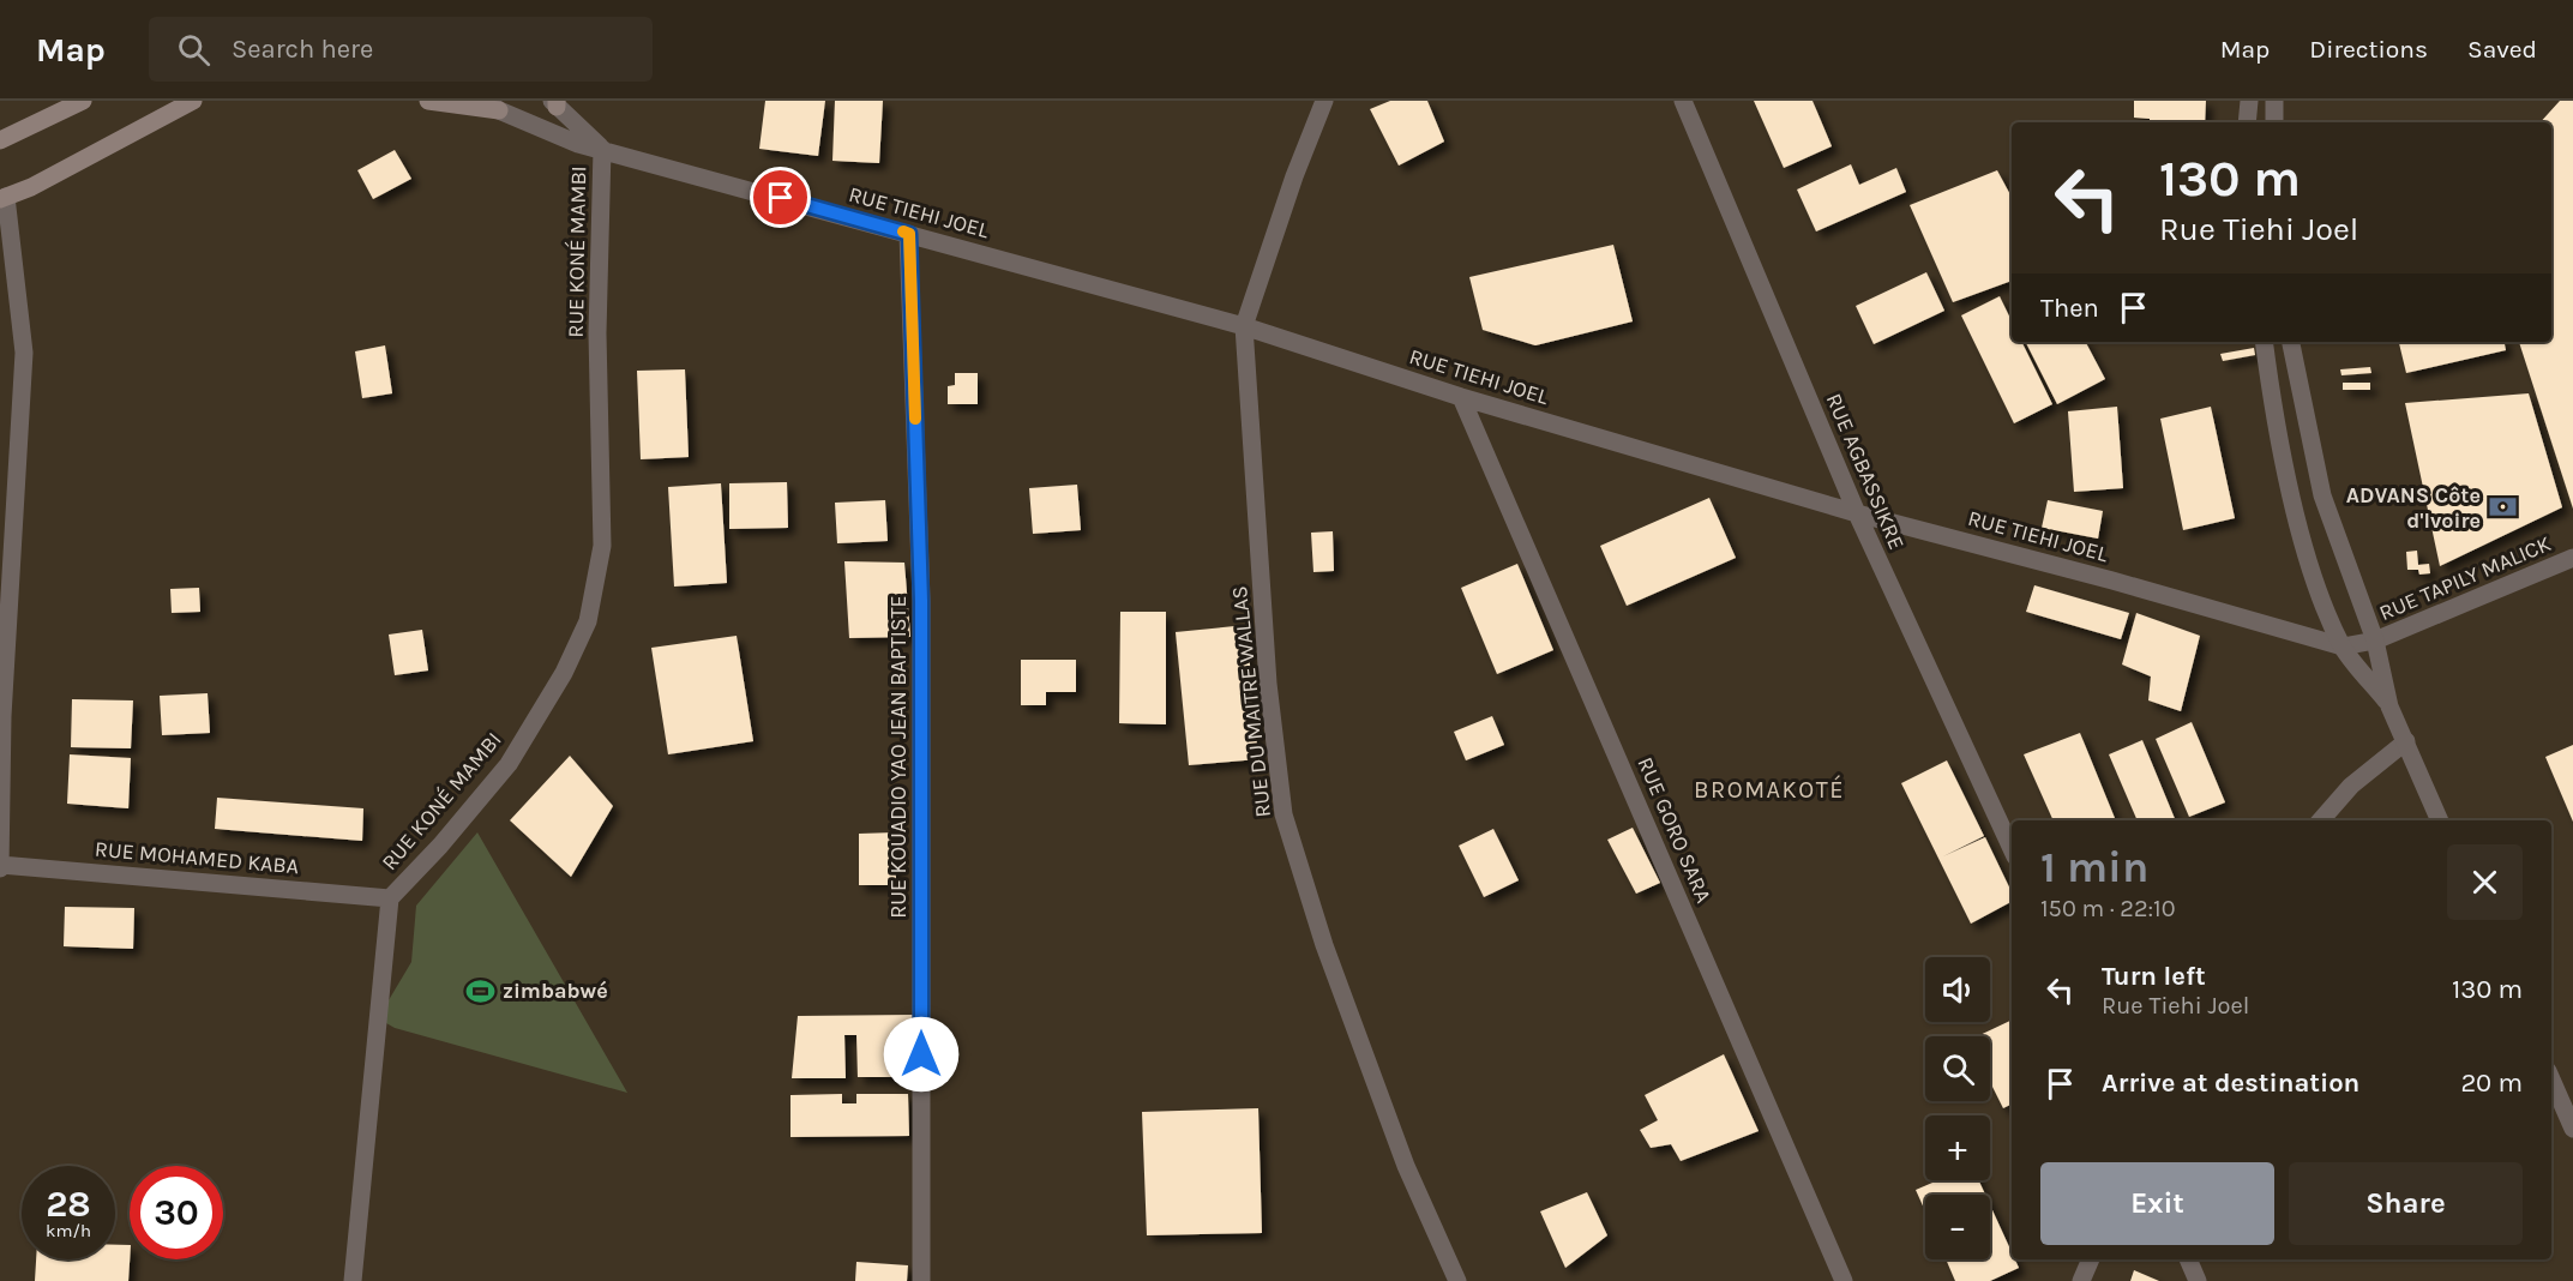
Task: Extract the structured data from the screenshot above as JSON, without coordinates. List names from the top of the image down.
{
  "streets": {
    "street": [
      "RUE TIEHI JOEL",
      "RUE KONÉ MAMBI",
      "RUE AGBASSIKRE",
      "RUE TAPILY MALICK",
      "RUE DU MAITRE WALLAS",
      "RUE KOUADIO YAO JEAN BAPTISTE",
      "RUE GORO SARA",
      "RUE MOHAMED KABA"
    ]
  },
  "crossings": [
    ["RUE TIEHI JOEL", "RUE KONÉ MAMBI"],
    ["RUE TIEHI JOEL", "RUE AGBASSIKRE"],
    ["RUE TIEHI JOEL", "RUE TAPILY MALICK"],
    ["RUE TIEHI JOEL", "RUE DU MAITRE WALLAS"],
    ["RUE TIEHI JOEL", "RUE KOUADIO YAO JEAN BAPTISTE"],
    ["RUE TIEHI JOEL", "RUE GORO SARA"],
    ["RUE KONÉ MAMBI", "RUE MOHAMED KABA"]
  ],
  "districts": ["BROMAKOTÉ"],
  "places": {
    "bank": ["ADVANS Côte d'Ivoire"],
    "sports": ["zimbabwé"]
  },
  "page": {
    "header": "Map",
    "search": "Search here",
    "nav": ["Map", "Directions", "Saved"],
    "turn": ["130 m", "Rue Tiehi Joel"],
    "then": "Then",
    "heading": ["1 min", "150 m · 22:10"],
    "list": [
      {
        "name": "Turn left",
        "note": "Rue Tiehi Joel",
        "value": "130 m"
      },
      {
        "name": "Arrive at destination",
        "value": "20 m"
      }
    ],
    "map_buttons": ["+", "−"],
    "buttons": ["Exit", "Share"],
    "speed": "28 km/h",
    "limit": "30"
  }
}
